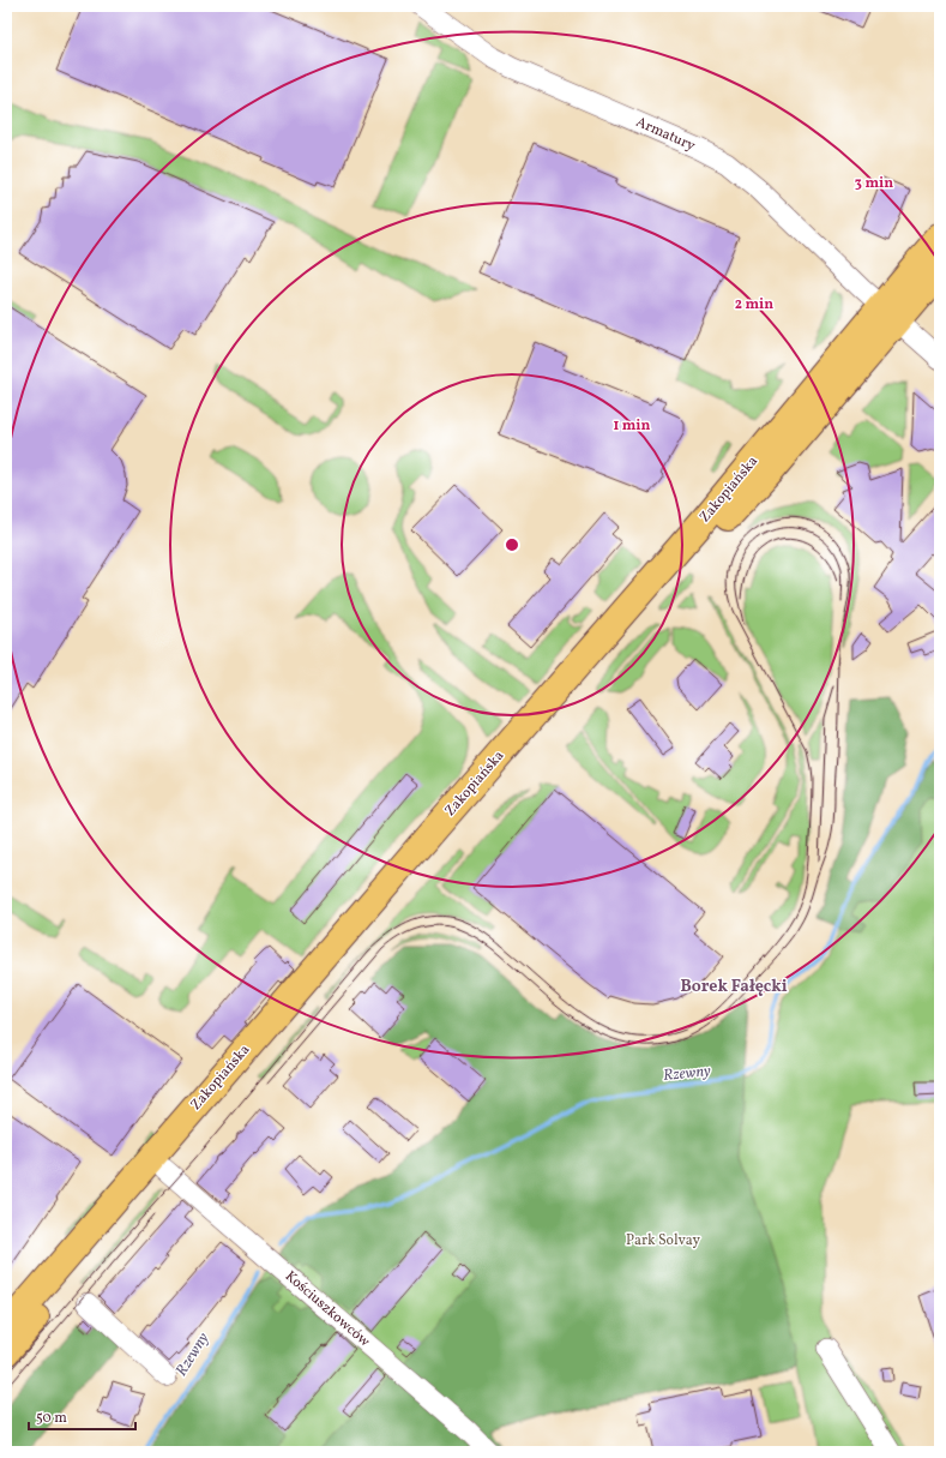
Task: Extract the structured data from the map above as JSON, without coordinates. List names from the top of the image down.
{
  "streets": {
    "main road": ["Zakopiańska"],
    "street": ["Armatury", "Kościuszkowców"]
  },
  "crossings": [
    ["Armatury", "Zakopiańska"],
    ["Zakopiańska", "Kościuszkowców"]
  ],
  "districts": ["Borek Fałęcki"],
  "water": ["Rzewny"],
  "parks": ["Park Solvay"],
  "scale_bar": "50 m",
  "rings": ["3 min", "2 min", "1 min"]
}
